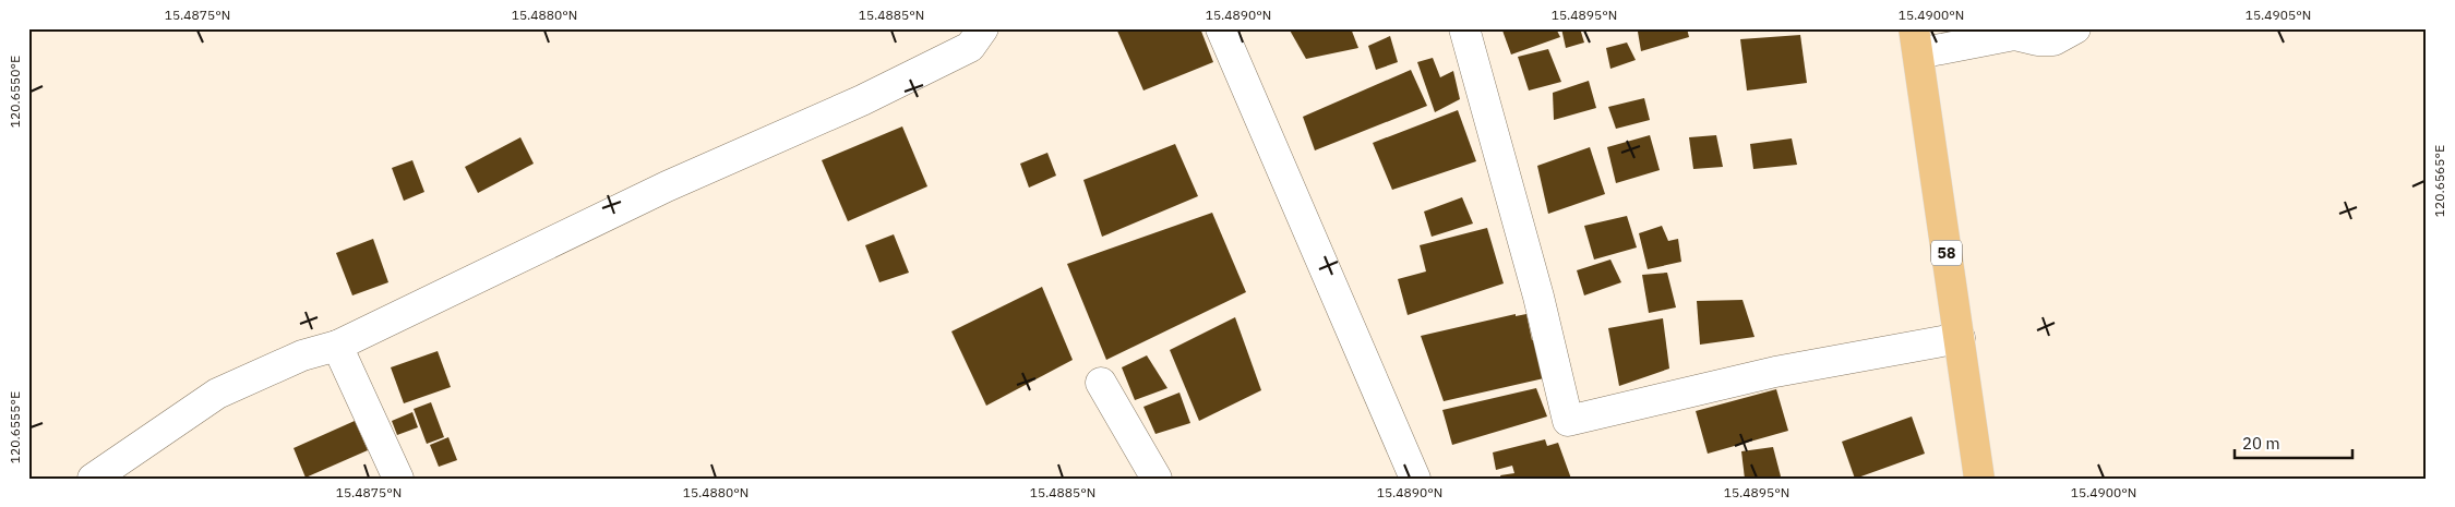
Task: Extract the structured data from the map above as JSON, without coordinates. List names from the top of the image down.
{
  "streets": {
    "highway": ["58"]
  },
  "scale_bar": "20 m",
  "coordinates": [
    "15.4875°N",
    "15.4880°N",
    "15.4885°N",
    "15.4890°N",
    "15.4895°N",
    "15.4900°N",
    "15.4905°N",
    "120.6550°E",
    "120.6565°E",
    "120.6555°E"
  ]
}
